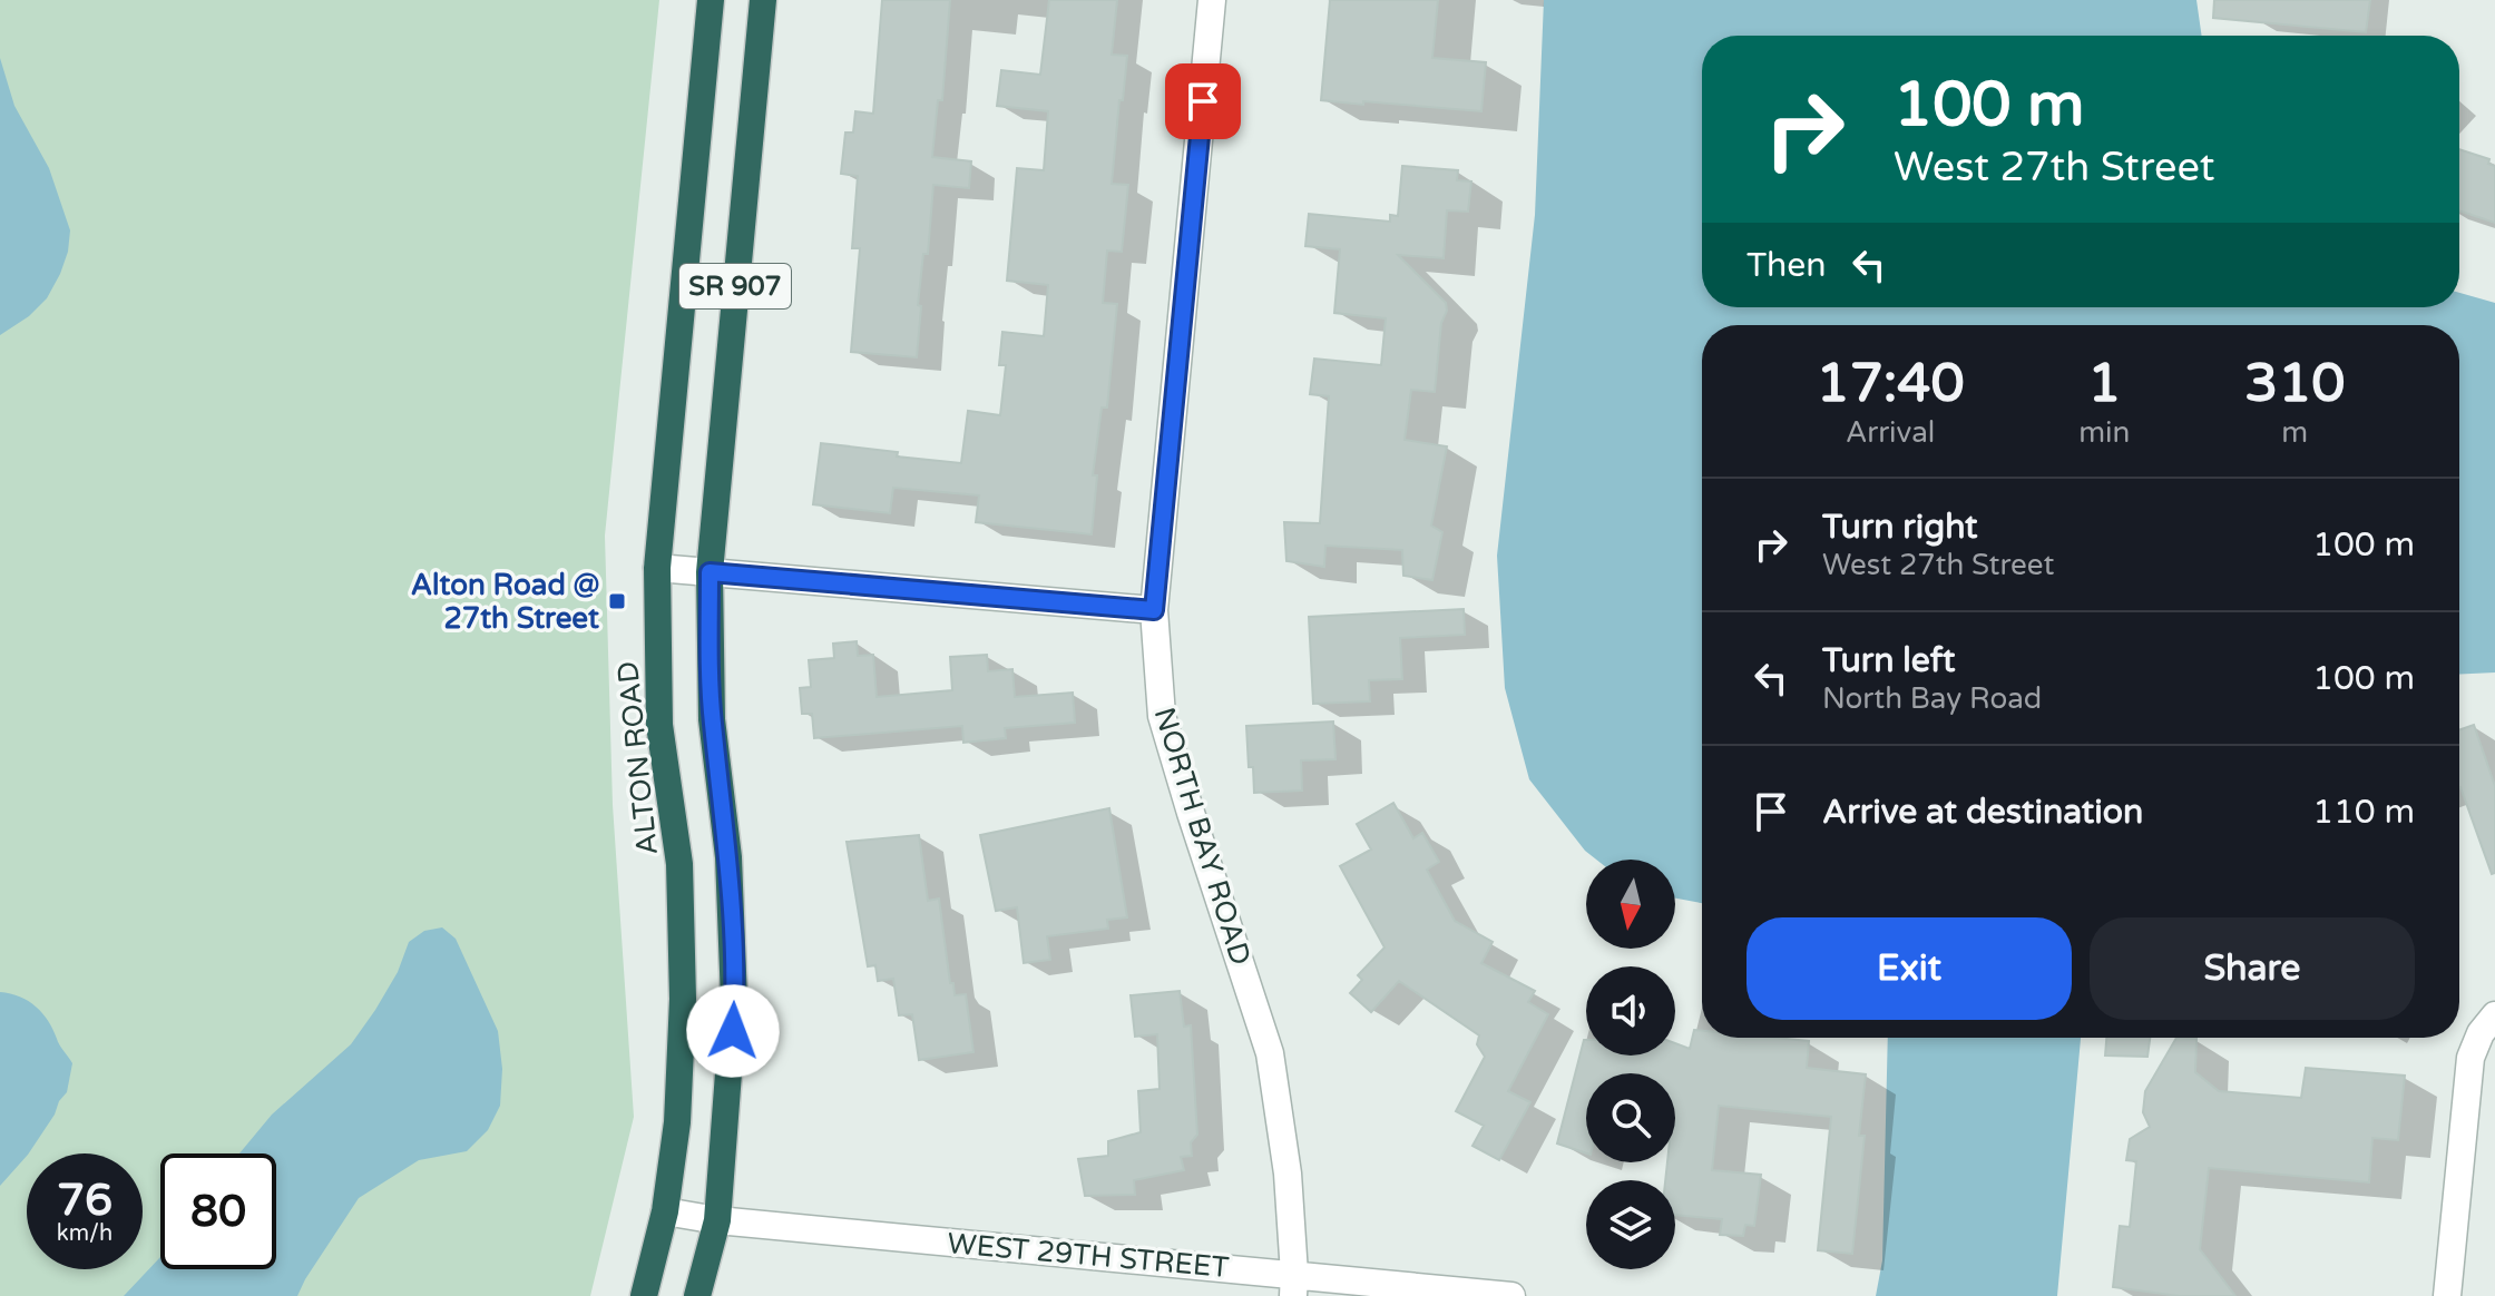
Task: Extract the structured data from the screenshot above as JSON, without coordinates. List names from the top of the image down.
{
  "streets": {
    "highway": ["SR 907", "ALTON ROAD"],
    "street": ["NORTH BAY ROAD", "WEST 29TH STREET"]
  },
  "crossings": [
    ["SR 907", "WEST 29TH STREET"],
    ["ALTON ROAD", "WEST 29TH STREET"],
    ["NORTH BAY ROAD", "WEST 29TH STREET"]
  ],
  "places": {
    "transit": ["Alton Road @ 27th Street"]
  },
  "north": "bottom",
  "page": {
    "turn": ["100 m", "West 27th Street"],
    "then": "Then",
    "eta": [
      "17:40",
      "Arrival",
      "1",
      "min",
      "310",
      "m"
    ],
    "list": [
      {
        "name": "Turn right",
        "note": "West 27th Street",
        "value": "100 m"
      },
      {
        "name": "Turn left",
        "note": "North Bay Road",
        "value": "100 m"
      },
      {
        "name": "Arrive at destination",
        "value": "110 m"
      }
    ],
    "buttons": ["Exit", "Share"],
    "speed": "76 km/h",
    "limit": "80"
  }
}
